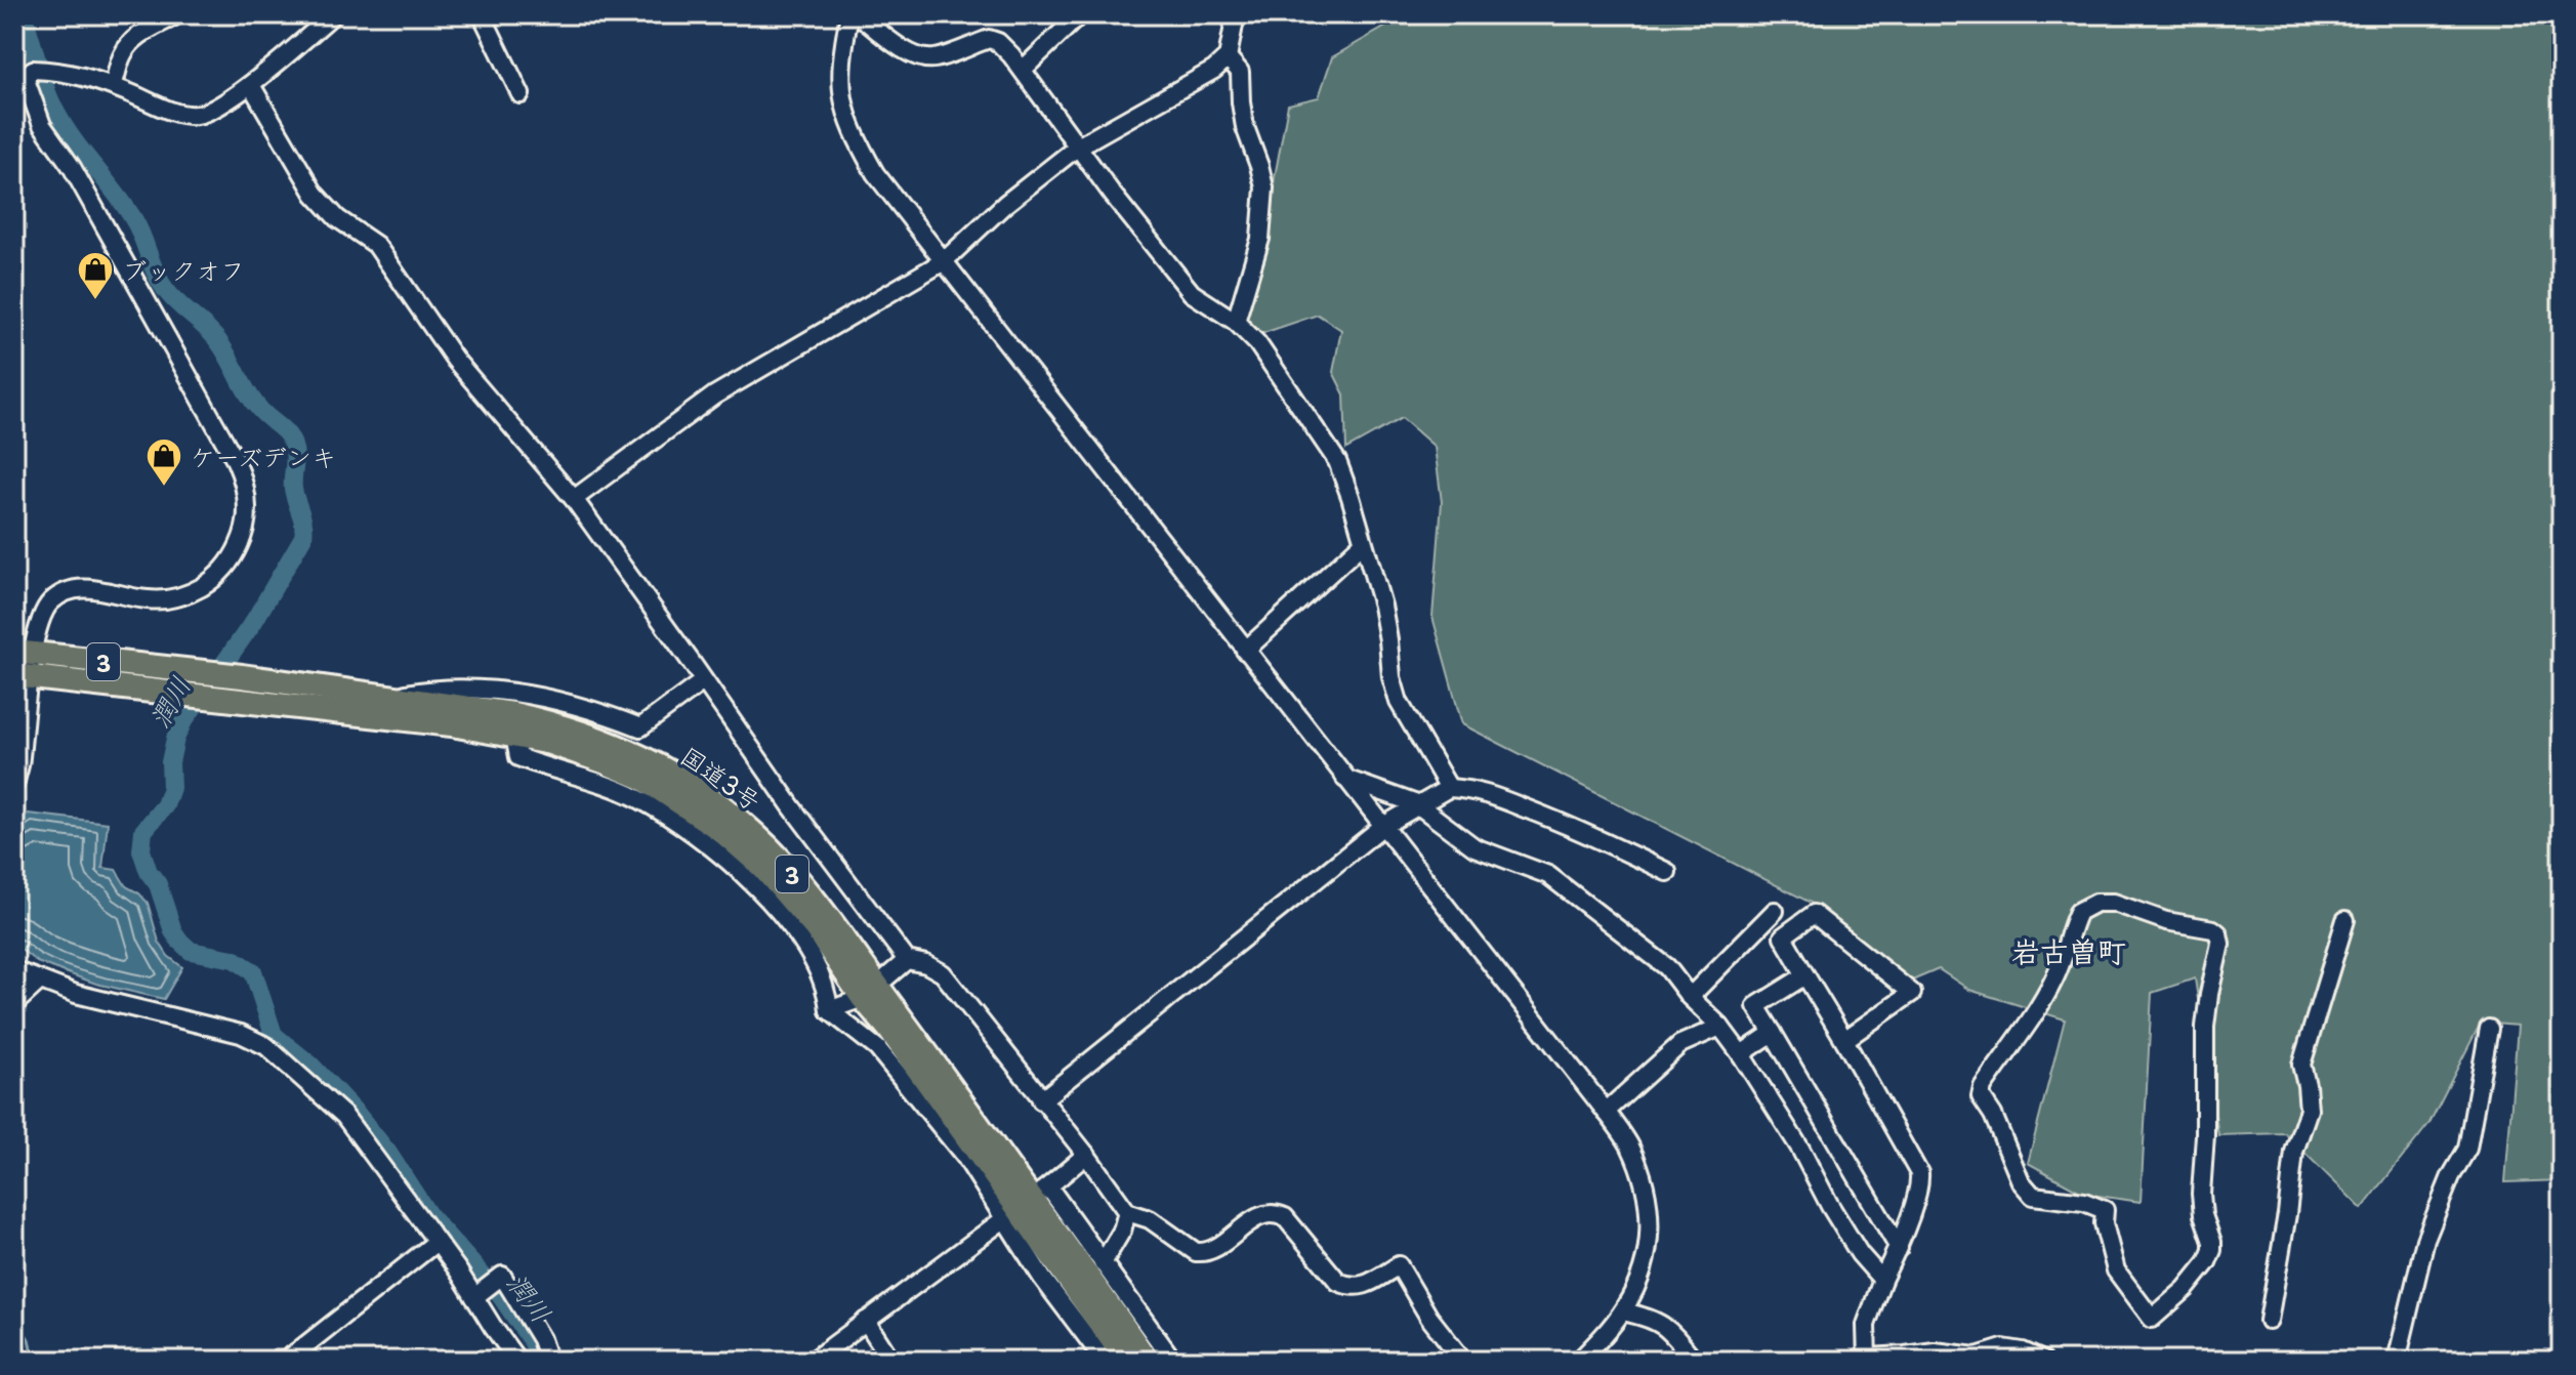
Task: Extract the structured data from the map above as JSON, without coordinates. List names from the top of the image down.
{
  "streets": {
    "highway": ["3", "国道3号"]
  },
  "districts": ["岩古曽町"],
  "water": ["潤川"],
  "places": {
    "shop": ["ブックオフ", "ケーズデンキ"]
  }
}
